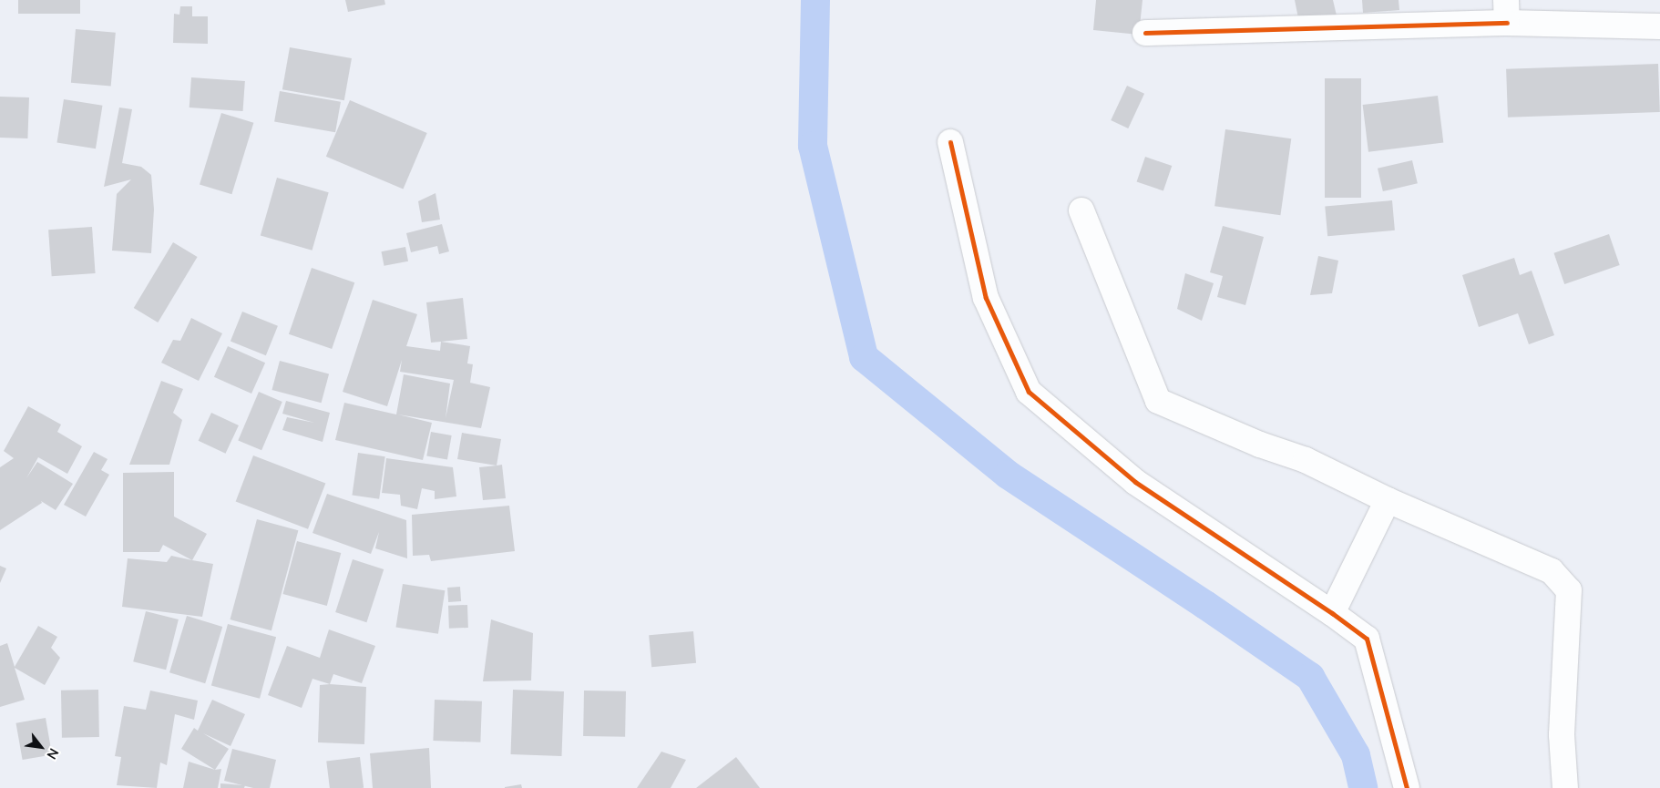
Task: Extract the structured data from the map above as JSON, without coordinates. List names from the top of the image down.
{
  "north": "bottom right"
}
